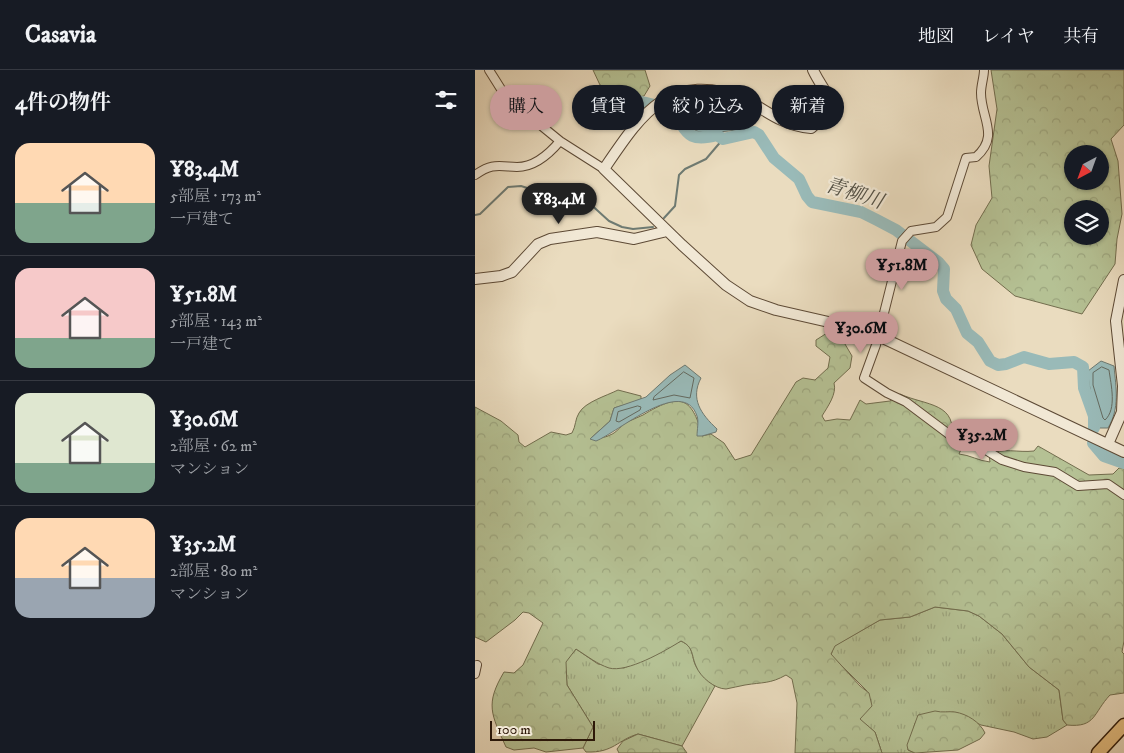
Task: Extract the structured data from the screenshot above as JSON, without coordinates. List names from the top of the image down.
{
  "water": ["青柳川"],
  "scale_bar": "100 m",
  "north": "bottom left",
  "page": {
    "header": "Casavia",
    "nav": ["地図", "レイヤ", "共有"],
    "heading": "4件の物件",
    "chip": [
      "購入",
      "賃貸",
      "絞り込み",
      "新着"
    ],
    "list": [
      {
        "name": "¥83.4M",
        "note": "5部屋 · 173 m² · 一戸建て"
      },
      {
        "name": "¥51.8M",
        "note": "5部屋 · 143 m² · 一戸建て"
      },
      {
        "name": "¥30.6M",
        "note": "2部屋 · 62 m² · マンション"
      },
      {
        "name": "¥35.2M",
        "note": "2部屋 · 80 m² · マンション"
      }
    ],
    "price": [
      "¥83.4M",
      "¥51.8M",
      "¥30.6M",
      "¥35.2M"
    ],
    "scale": "100 m"
  }
}
